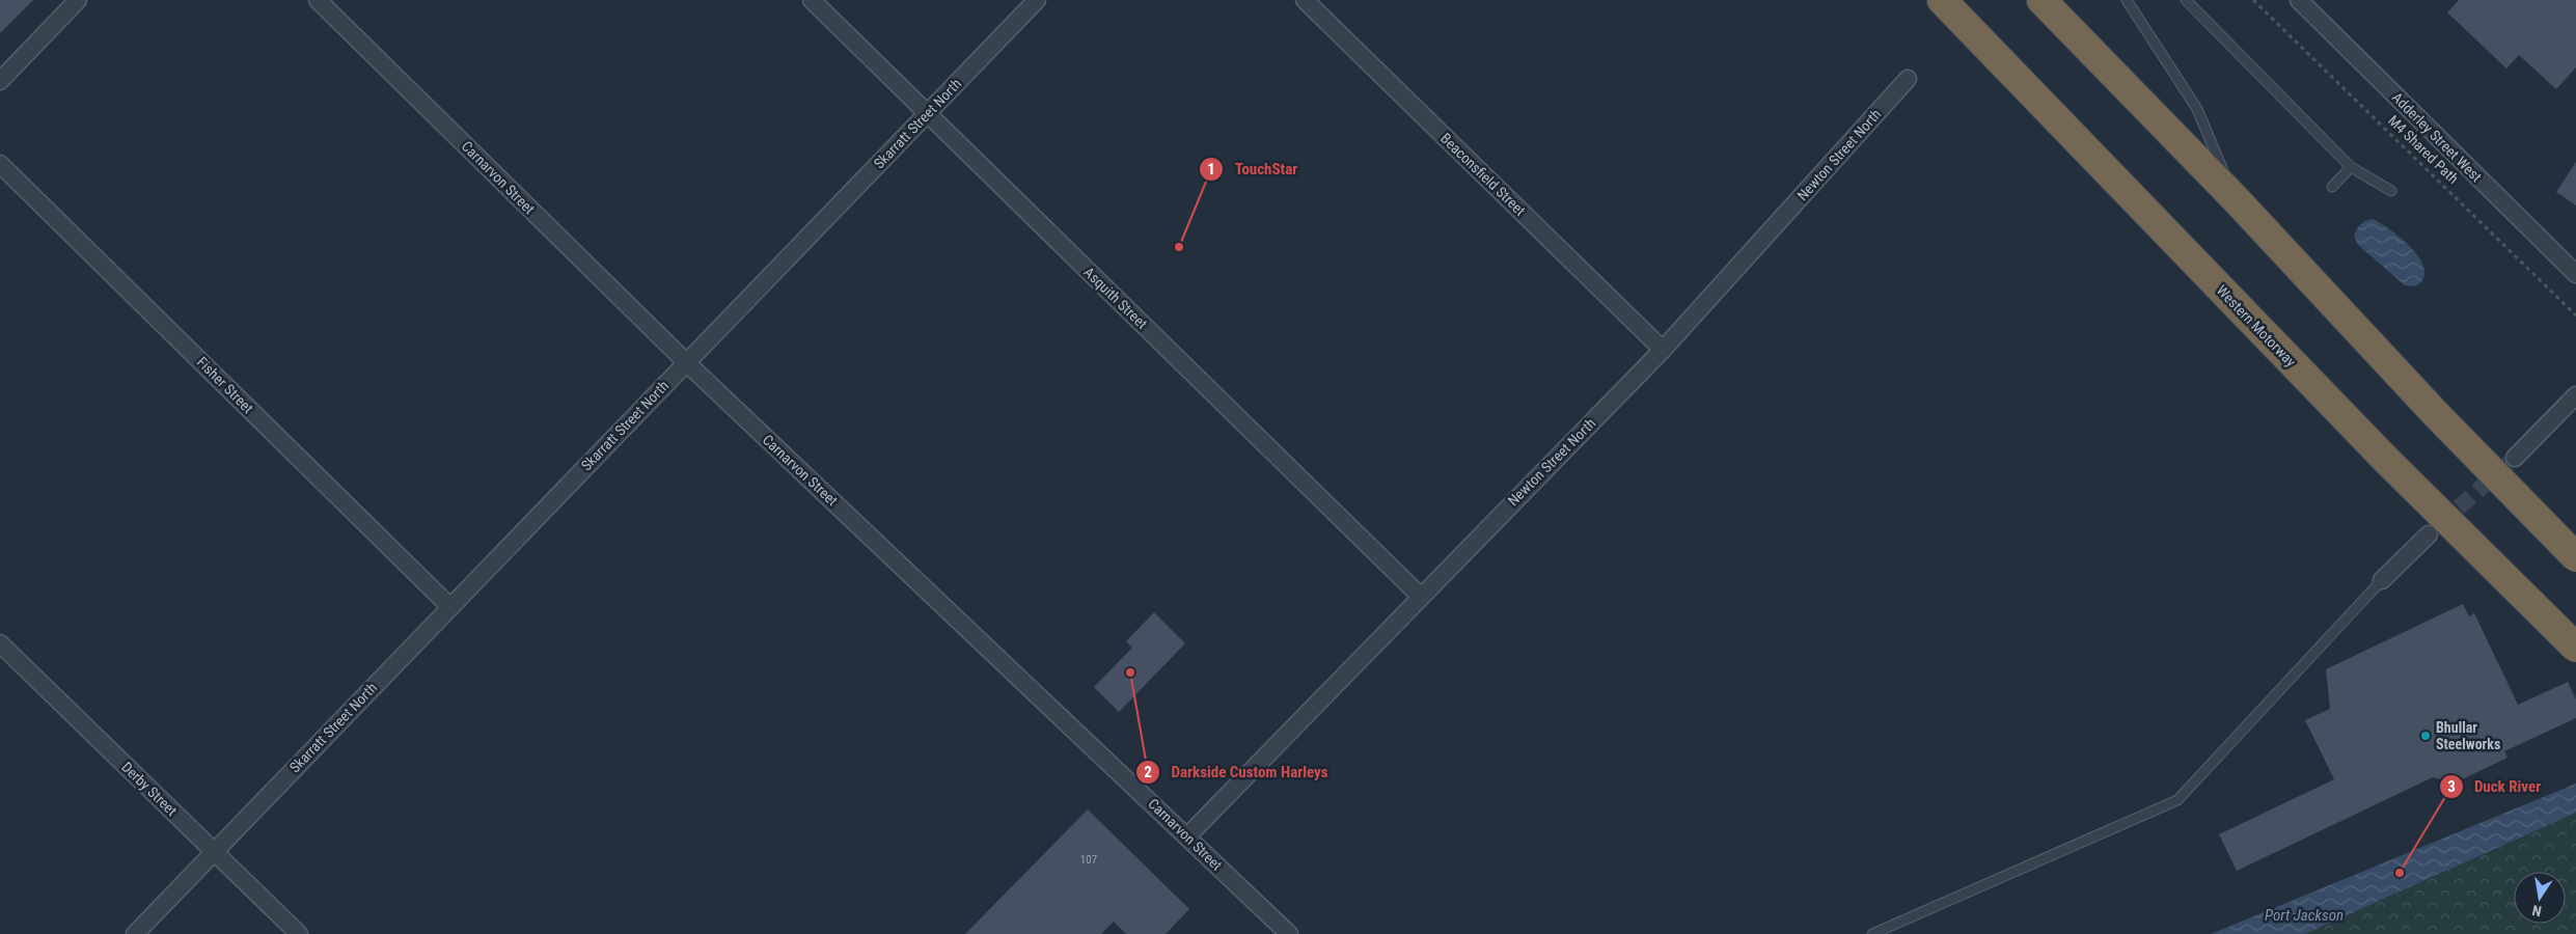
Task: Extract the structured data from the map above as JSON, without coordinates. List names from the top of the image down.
{
  "streets": {
    "highway": ["Western Motorway"],
    "street": [
      "Skarratt Street North",
      "Adderley Street West",
      "Newton Street North",
      "Beaconsfield Street",
      "Carnarvon Street",
      "Asquith Street",
      "Fisher Street",
      "Derby Street"
    ],
    "path": ["M4 Shared Path"]
  },
  "crossings": [
    ["Skarratt Street North", "Carnarvon Street"],
    ["Skarratt Street North", "Asquith Street"],
    ["Skarratt Street North", "Fisher Street"],
    ["Skarratt Street North", "Derby Street"],
    ["Newton Street North", "Beaconsfield Street"],
    ["Newton Street North", "Carnarvon Street"],
    ["Newton Street North", "Asquith Street"]
  ],
  "water": ["Port Jackson"],
  "places": [
    "TouchStar",
    "Darkside Custom Harleys",
    "Bhullar Steelworks",
    "Duck River"
  ],
  "house_numbers": ["107"],
  "north": "bottom"
}
